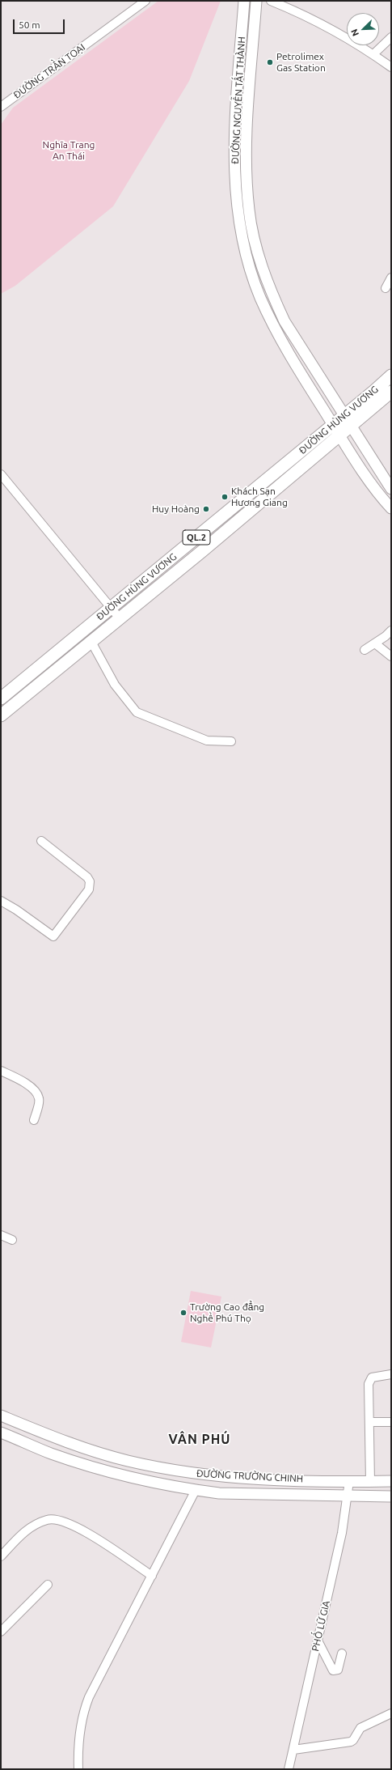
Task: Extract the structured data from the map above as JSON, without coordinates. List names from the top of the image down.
{
  "streets": {
    "highway": ["ĐƯỜNG HÙNG VƯƠNG", "QL.2"],
    "main road": ["ĐƯỜNG NGUYỄN TẤT THÀNH", "ĐƯỜNG TRƯỜNG CHINH"],
    "street": ["ĐƯỜNG TRẦN TOẠI", "PHỐ LỮ GIA"]
  },
  "crossings": [
    ["ĐƯỜNG NGUYỄN TẤT THÀNH", "ĐƯỜNG HÙNG VƯƠNG"],
    ["ĐƯỜNG TRƯỜNG CHINH", "PHỐ LỮ GIA"]
  ],
  "districts": ["VÂN PHÚ"],
  "parks": ["Nghĩa Trang An Thái"],
  "places": [
    "Petrolimex Gas Station",
    "Khách Sạn Hương Giang",
    "Huy Hoàng",
    "Trường Cao đẳng Nghề Phú Thọ"
  ],
  "scale_bar": "50 m",
  "north": "bottom left"
}
